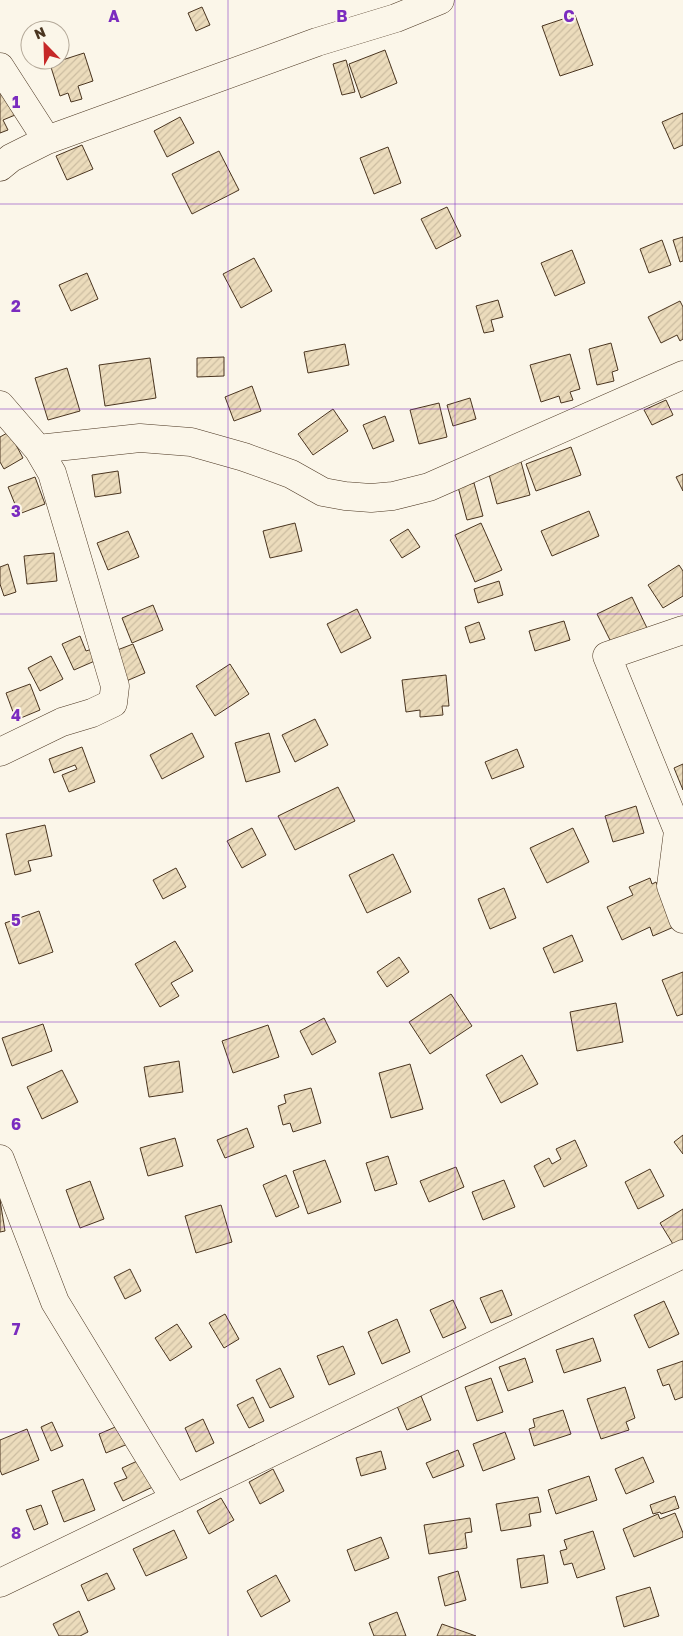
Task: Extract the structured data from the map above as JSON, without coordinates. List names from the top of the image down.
{
  "north": "top left",
  "grid": {
    "columns": ["A", "B", "C"],
    "rows": [
      "1",
      "2",
      "3",
      "4",
      "5",
      "6",
      "7",
      "8"
    ]
  }
}
